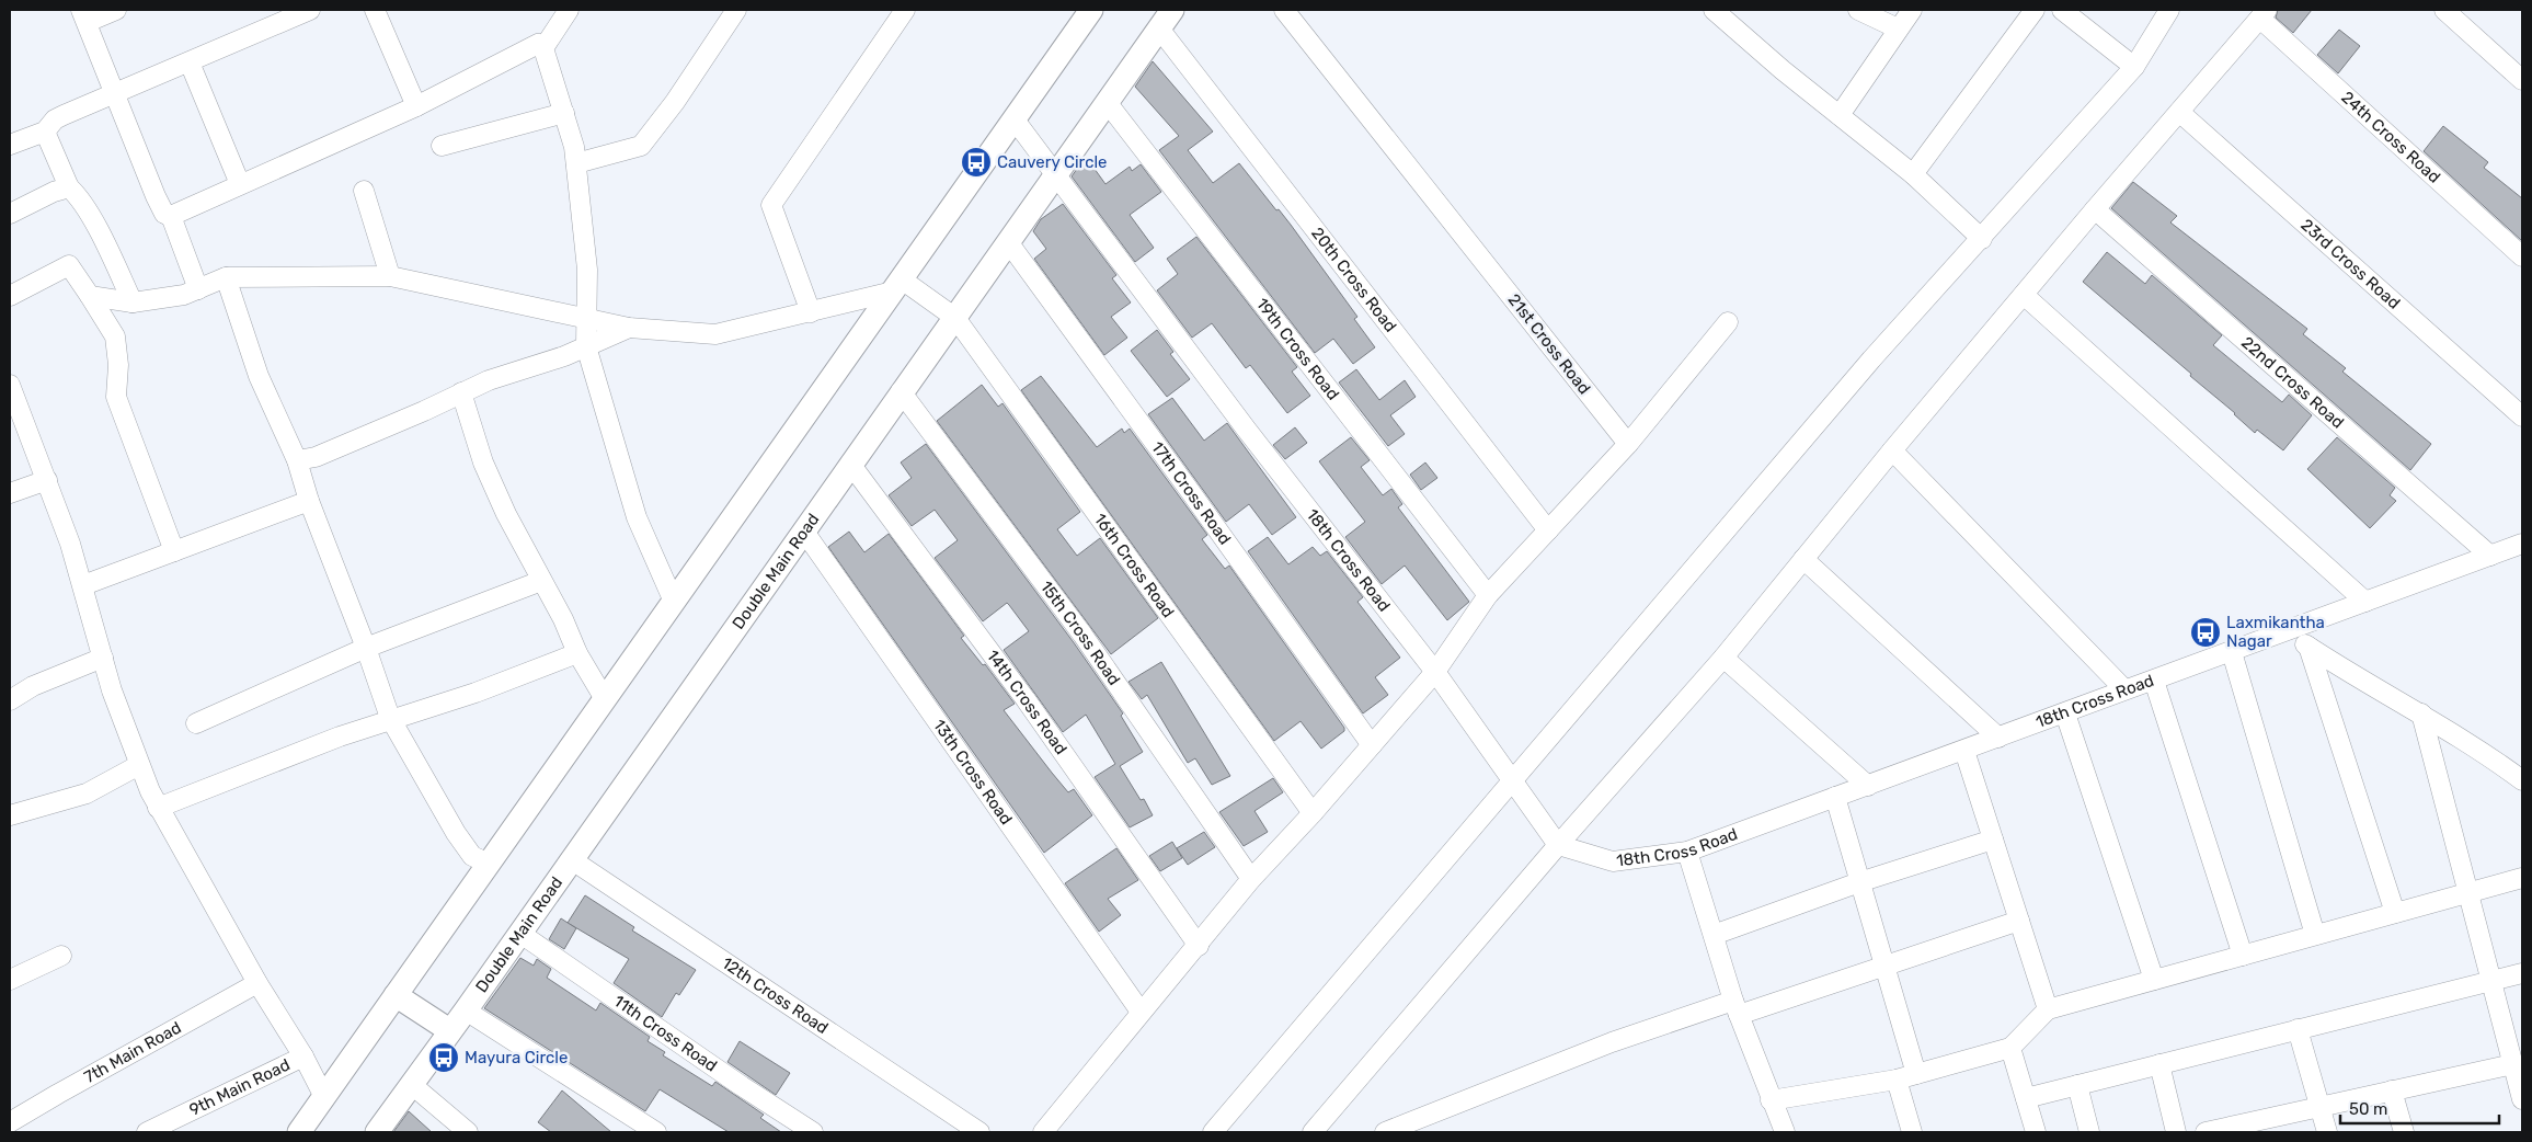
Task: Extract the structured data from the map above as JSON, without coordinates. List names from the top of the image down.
{
  "streets": {
    "street": [
      "24th Cross Road",
      "23rd Cross Road",
      "20th Cross Road",
      "21st Cross Road",
      "19th Cross Road",
      "22nd Cross Road",
      "17th Cross Road",
      "18th Cross Road",
      "16th Cross Road",
      "Double Main Road",
      "15th Cross Road",
      "14th Cross Road",
      "13th Cross Road",
      "12th Cross Road",
      "11th Cross Road",
      "7th Main Road",
      "9th Main Road"
    ]
  },
  "crossings": [
    ["20th Cross Road", "Double Main Road"],
    ["19th Cross Road", "Double Main Road"],
    ["22nd Cross Road", "18th Cross Road"],
    ["17th Cross Road", "Double Main Road"],
    ["18th Cross Road", "Double Main Road"],
    ["16th Cross Road", "Double Main Road"],
    ["Double Main Road", "15th Cross Road"],
    ["Double Main Road", "14th Cross Road"],
    ["Double Main Road", "13th Cross Road"],
    ["Double Main Road", "12th Cross Road"],
    ["Double Main Road", "11th Cross Road"]
  ],
  "places": {
    "bus stop": ["Cauvery Circle", "Laxmikantha Nagar", "Mayura Circle"]
  },
  "scale_bar": "50 m"
}
